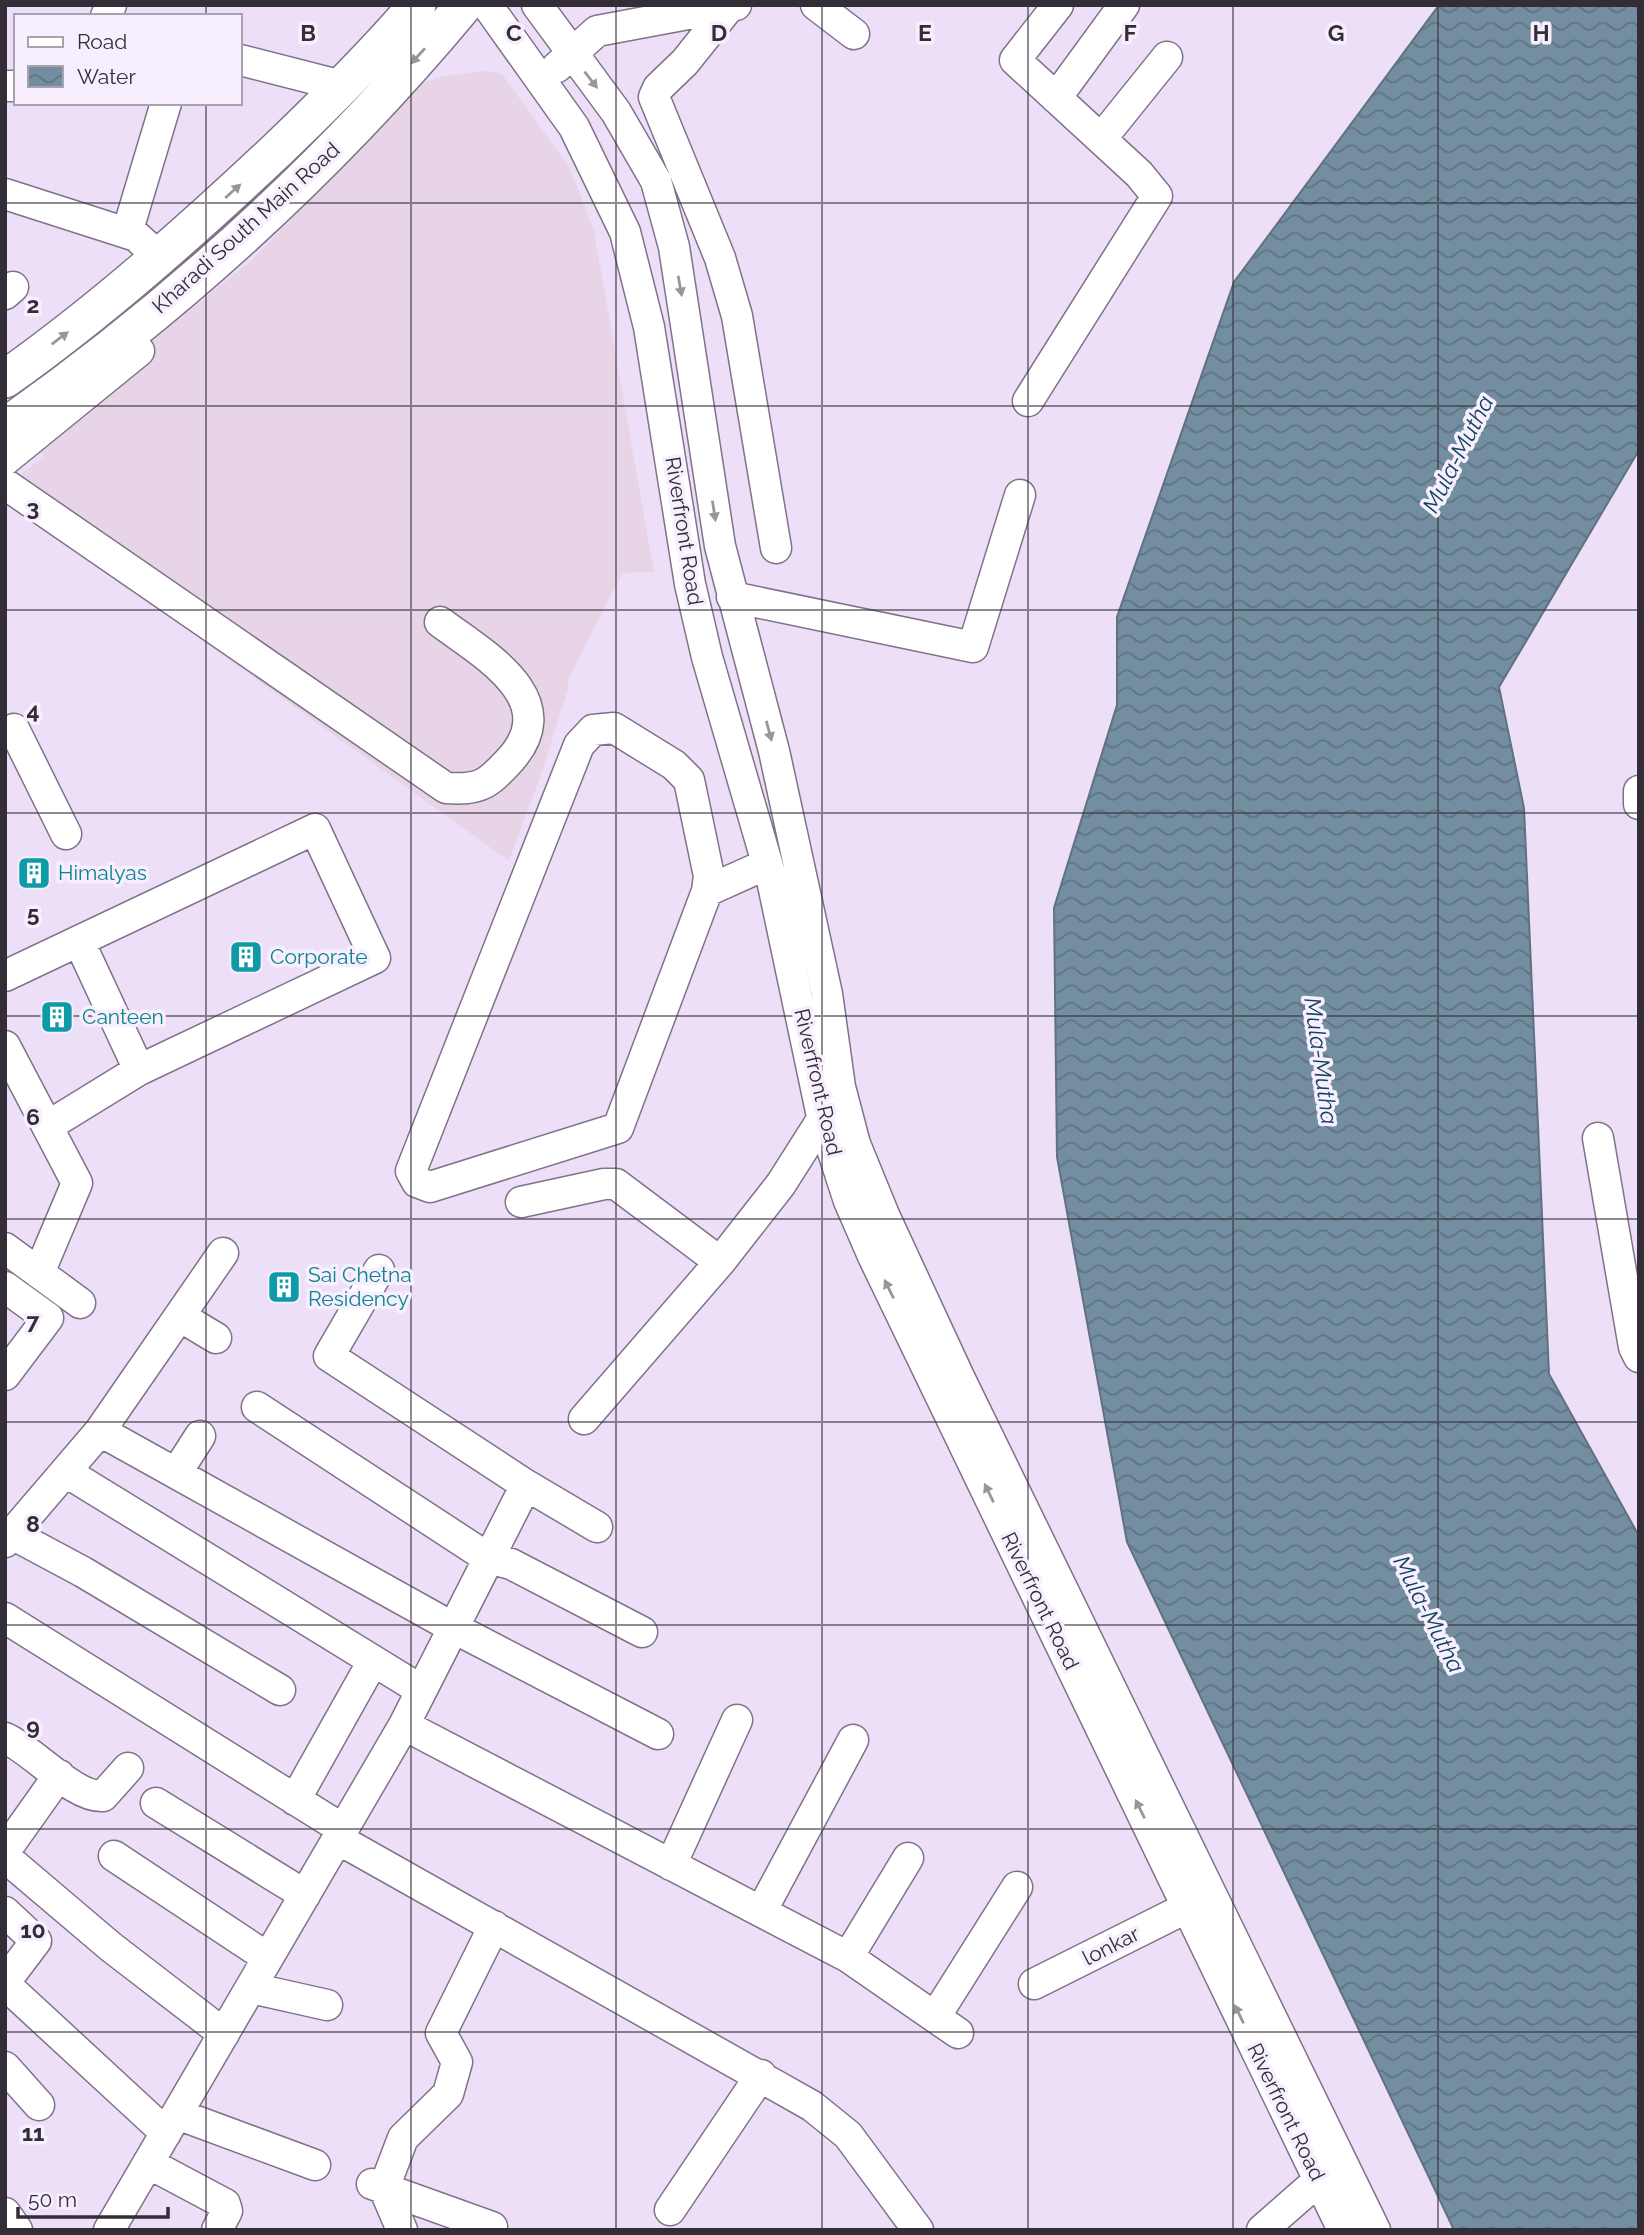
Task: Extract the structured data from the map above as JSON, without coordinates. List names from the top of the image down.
{
  "streets": {
    "main road": ["Kharadi South Main Road"],
    "street": ["Riverfront Road", "lonkar"]
  },
  "crossings": [
    ["Riverfront Road", "lonkar"]
  ],
  "water": ["Mula-Mutha"],
  "places": {
    "building": [
      "Himalyas",
      "Corporate",
      "Canteen",
      "Sai Chetna Residency"
    ]
  },
  "legend": ["Road", "Water"],
  "scale_bar": "50 m",
  "grid": {
    "columns": [
      "B",
      "C",
      "D",
      "E",
      "F",
      "G",
      "H"
    ],
    "rows": [
      "2",
      "3",
      "4",
      "5",
      "6",
      "7",
      "8",
      "9",
      "10",
      "11"
    ]
  }
}
